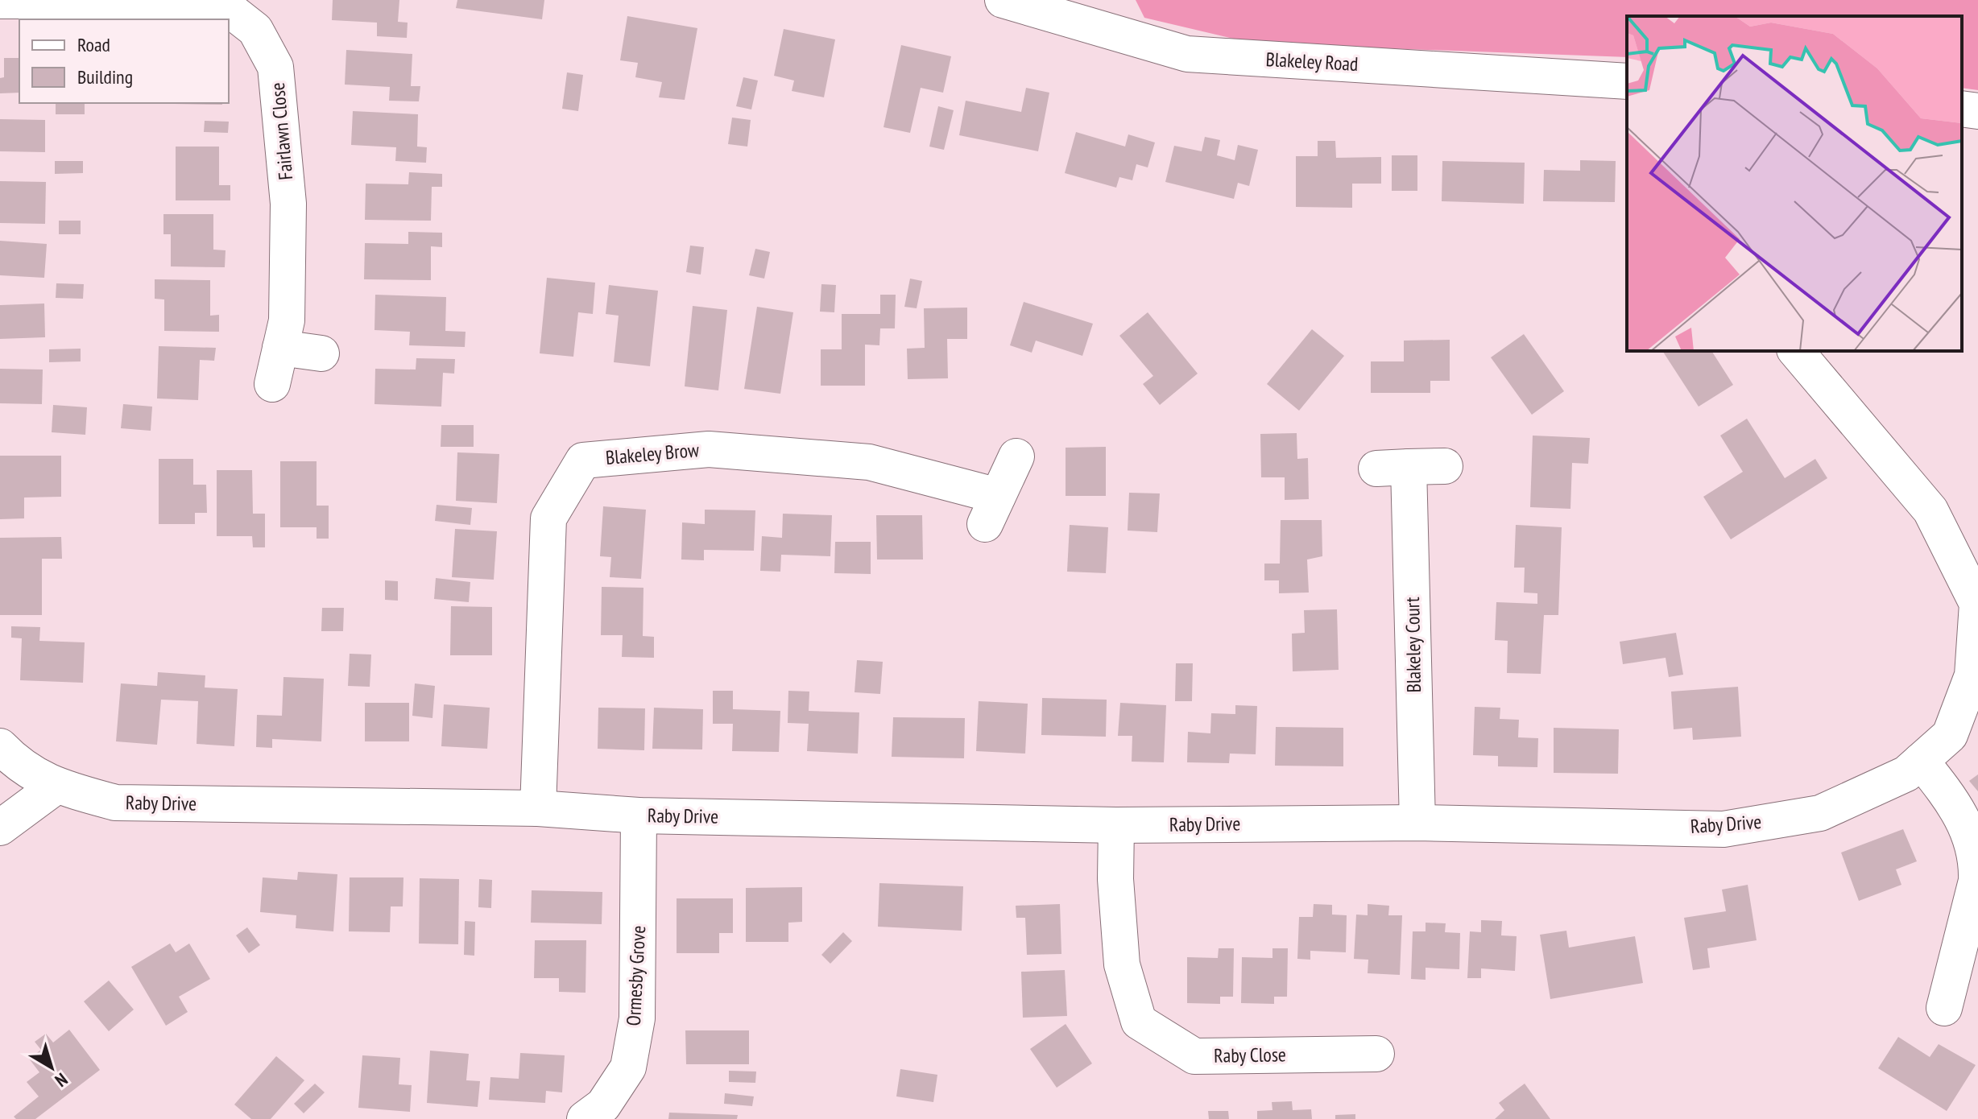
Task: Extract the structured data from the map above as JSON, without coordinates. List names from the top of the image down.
{
  "streets": {
    "street": [
      "Blakeley Road",
      "Fairlawn Close",
      "Blakeley Brow",
      "Blakeley Court",
      "Raby Drive",
      "Ormesby Grove",
      "Raby Close"
    ]
  },
  "crossings": [
    ["Blakeley Brow", "Raby Drive"],
    ["Blakeley Court", "Raby Drive"],
    ["Raby Drive", "Ormesby Grove"],
    ["Raby Drive", "Raby Close"]
  ],
  "legend": ["Road", "Building"],
  "north": "bottom right"
}
